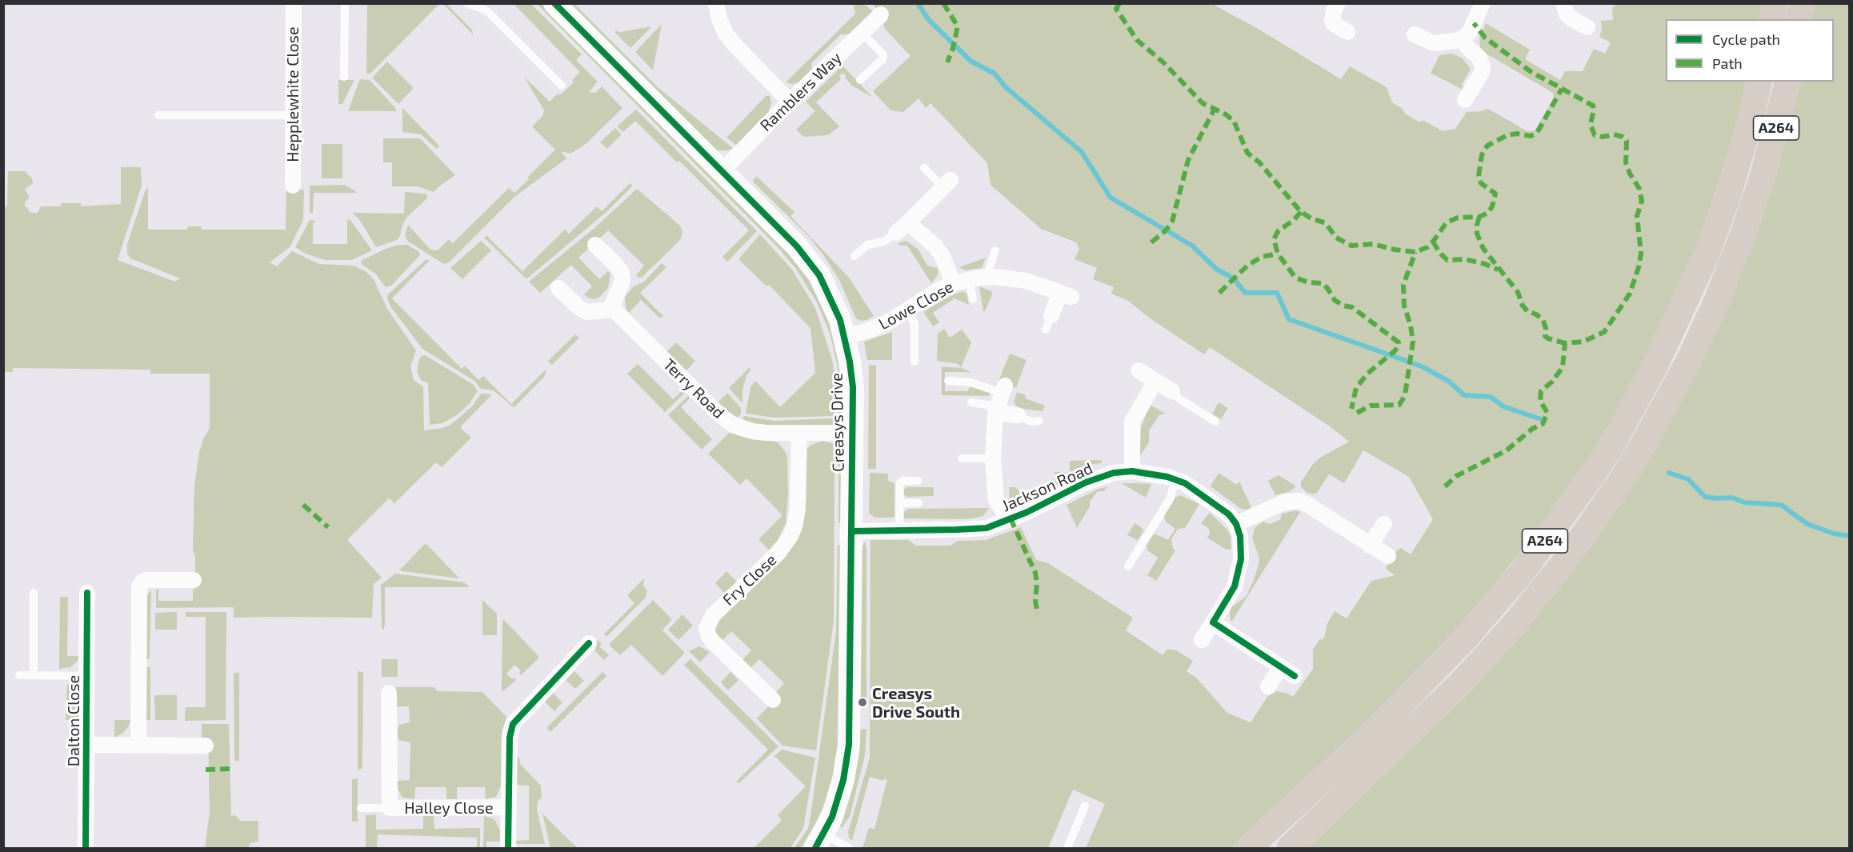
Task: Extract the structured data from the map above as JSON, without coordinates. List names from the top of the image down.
{
  "streets": {
    "highway": ["A264"],
    "street": [
      "Ramblers Way",
      "Hepplewhite Close",
      "Lowe Close",
      "Terry Road",
      "Creasys Drive",
      "Jackson Road",
      "Fry Close",
      "Dalton Close",
      "Halley Close"
    ]
  },
  "crossings": [
    ["Ramblers Way", "Creasys Drive"],
    ["Lowe Close", "Creasys Drive"],
    ["Terry Road", "Creasys Drive"],
    ["Terry Road", "Fry Close"],
    ["Creasys Drive", "Jackson Road"]
  ],
  "places": ["Creasys Drive South"],
  "legend": ["Cycle path", "Path"]
}
